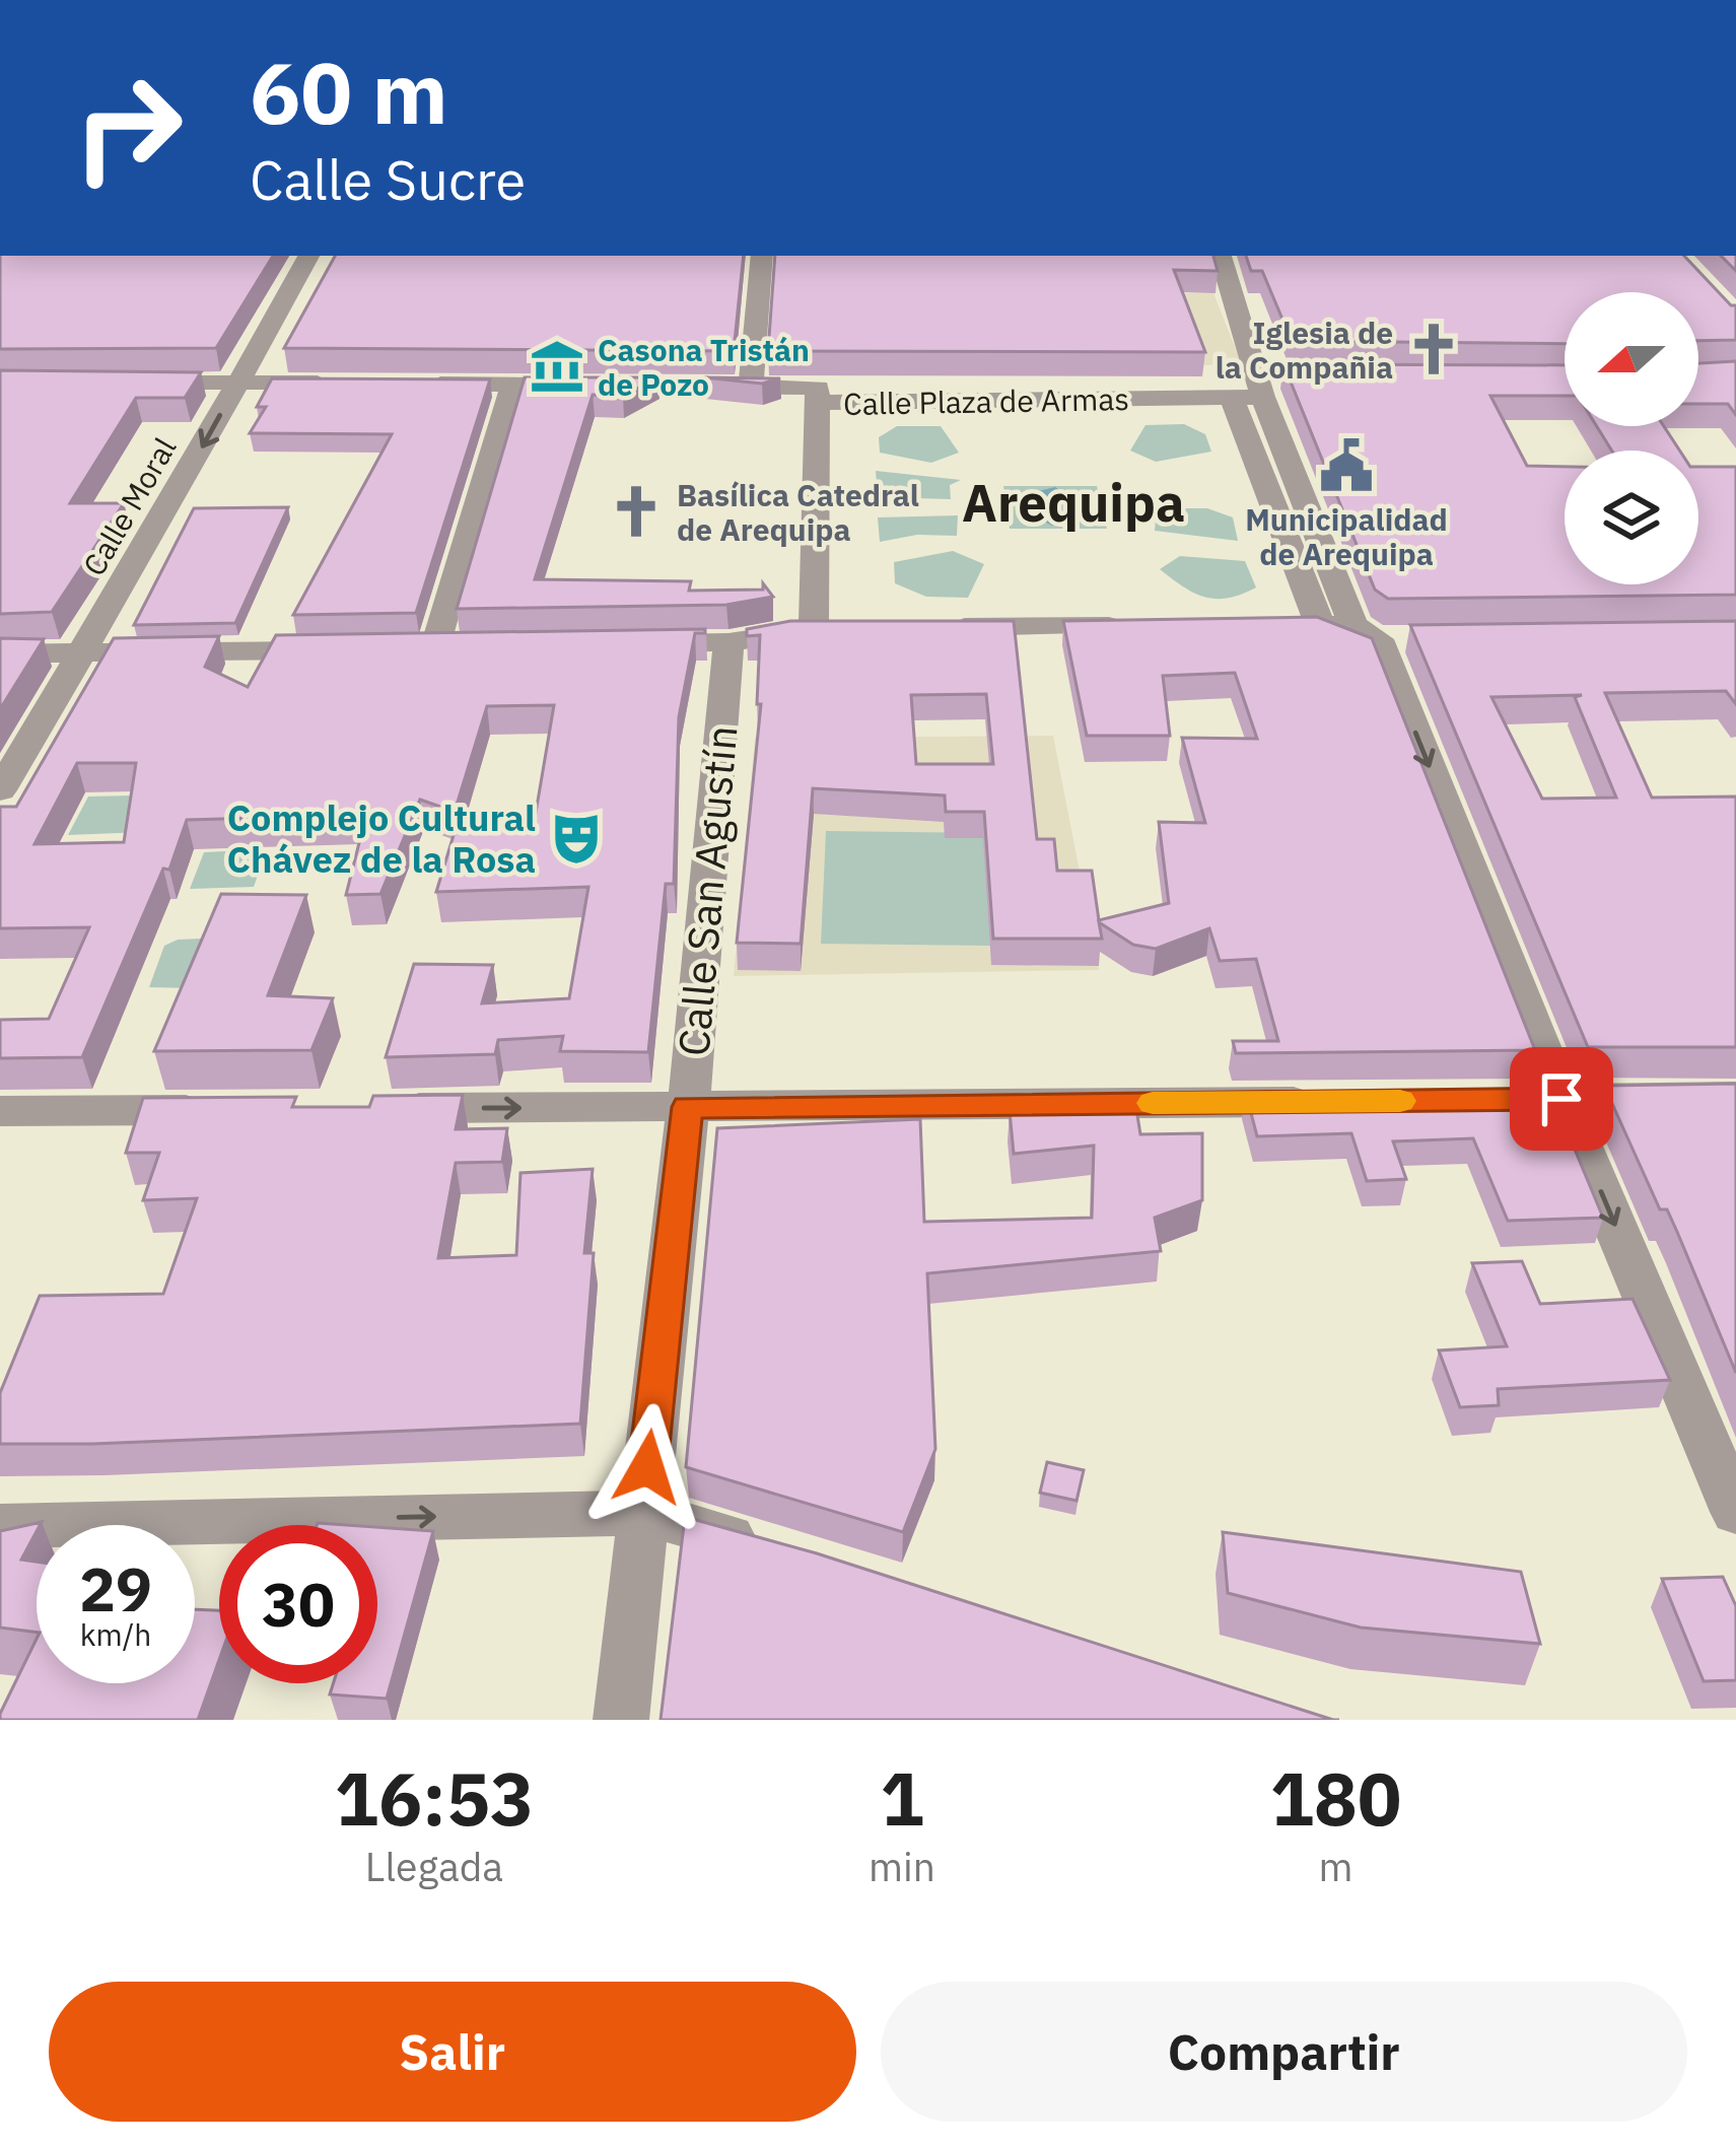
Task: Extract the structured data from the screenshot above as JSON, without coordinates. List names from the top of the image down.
{
  "streets": {
    "street": ["Calle Plaza de Armas", "Calle Moral", "Calle San Agustín"]
  },
  "crossings": [
    ["Calle Plaza de Armas", "Calle San Agustín"]
  ],
  "districts": ["Arequipa"],
  "places": {
    "church": ["Iglesia de la Compañia", "Basílica Catedral de Arequipa"],
    "museum": ["Casona Tristán de Pozo"],
    "public building": ["Municipalidad de Arequipa"],
    "theatre": ["Complejo Cultural Chávez de la Rosa"]
  },
  "north": "left",
  "page": {
    "turn": ["60 m", "Calle Sucre"],
    "speed": "29 km/h",
    "limit": "30",
    "eta": [
      "16:53",
      "Llegada",
      "1",
      "min",
      "180",
      "m"
    ],
    "buttons": ["Salir", "Compartir"]
  }
}
